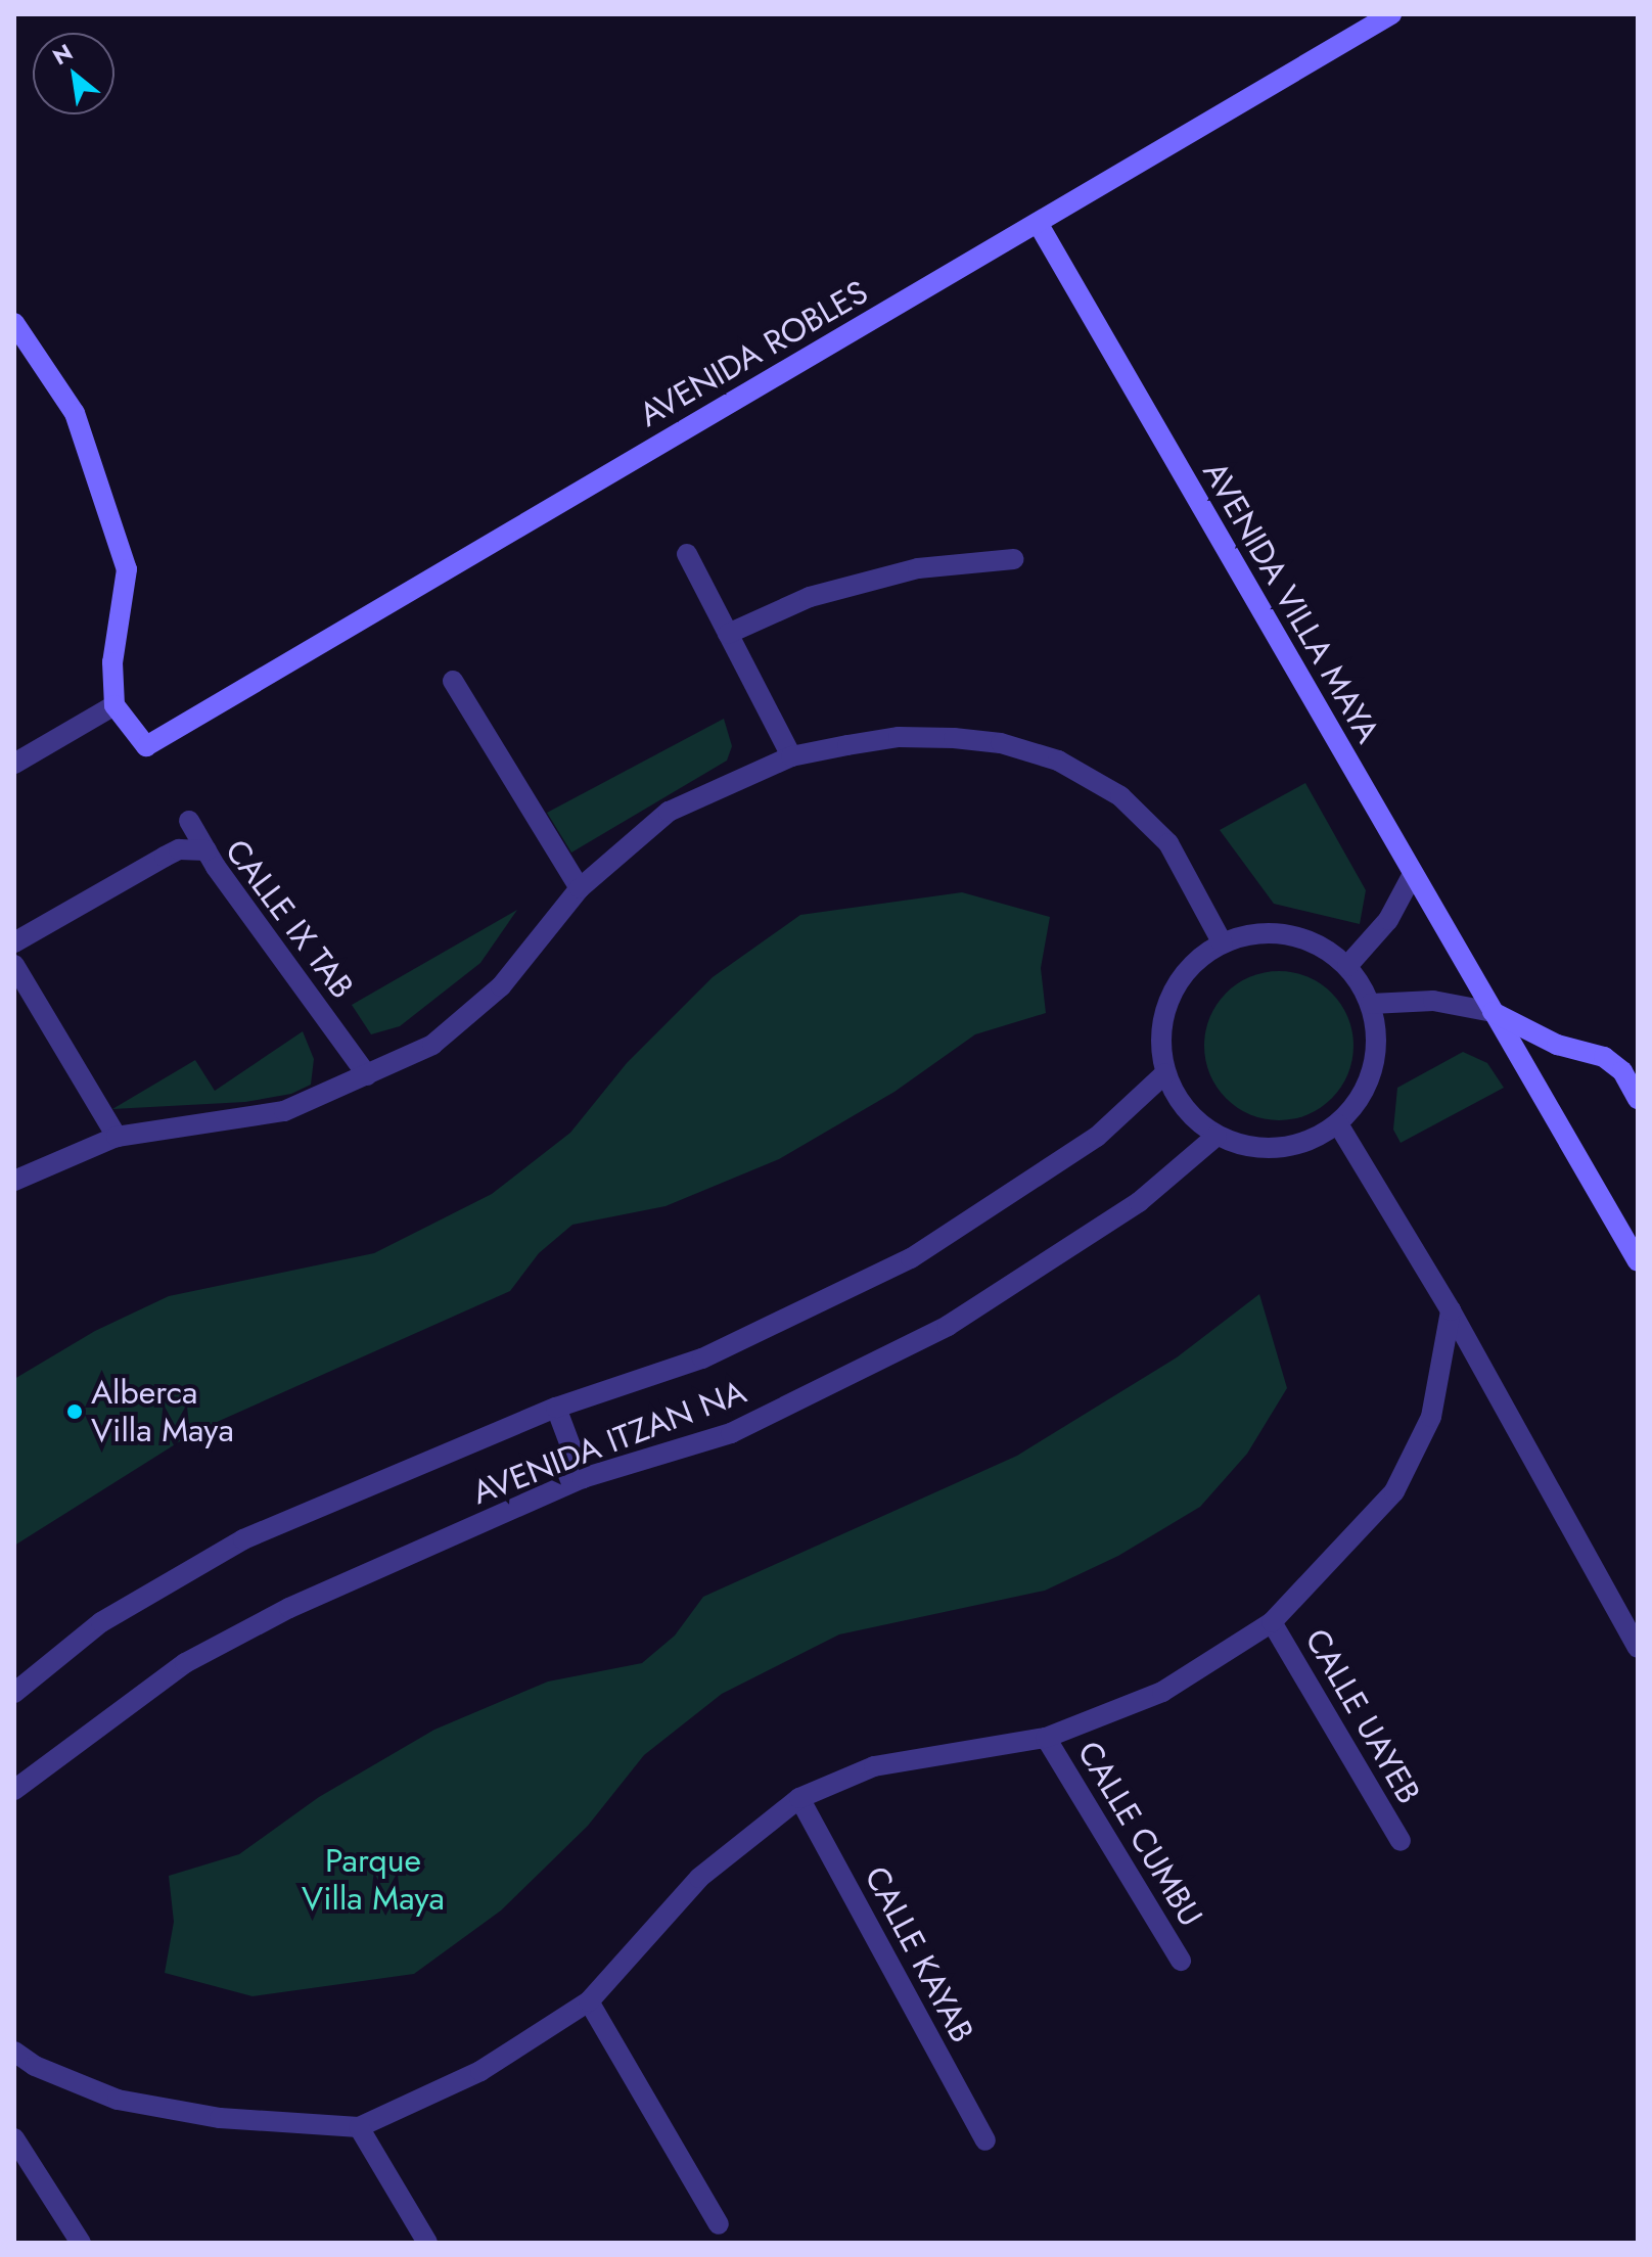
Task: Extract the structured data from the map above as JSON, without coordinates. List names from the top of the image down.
{
  "streets": {
    "main road": ["AVENIDA ROBLES", "AVENIDA VILLA MAYA"],
    "street": [
      "CALLE IX TAB",
      "AVENIDA ITZAN NA",
      "CALLE UAYEB",
      "CALLE CUMBU",
      "CALLE KAYAB"
    ]
  },
  "crossings": [
    ["AVENIDA ROBLES", "AVENIDA VILLA MAYA"]
  ],
  "parks": ["Parque Villa Maya"],
  "places": ["Alberca Villa Maya"],
  "north": "top left"
}
